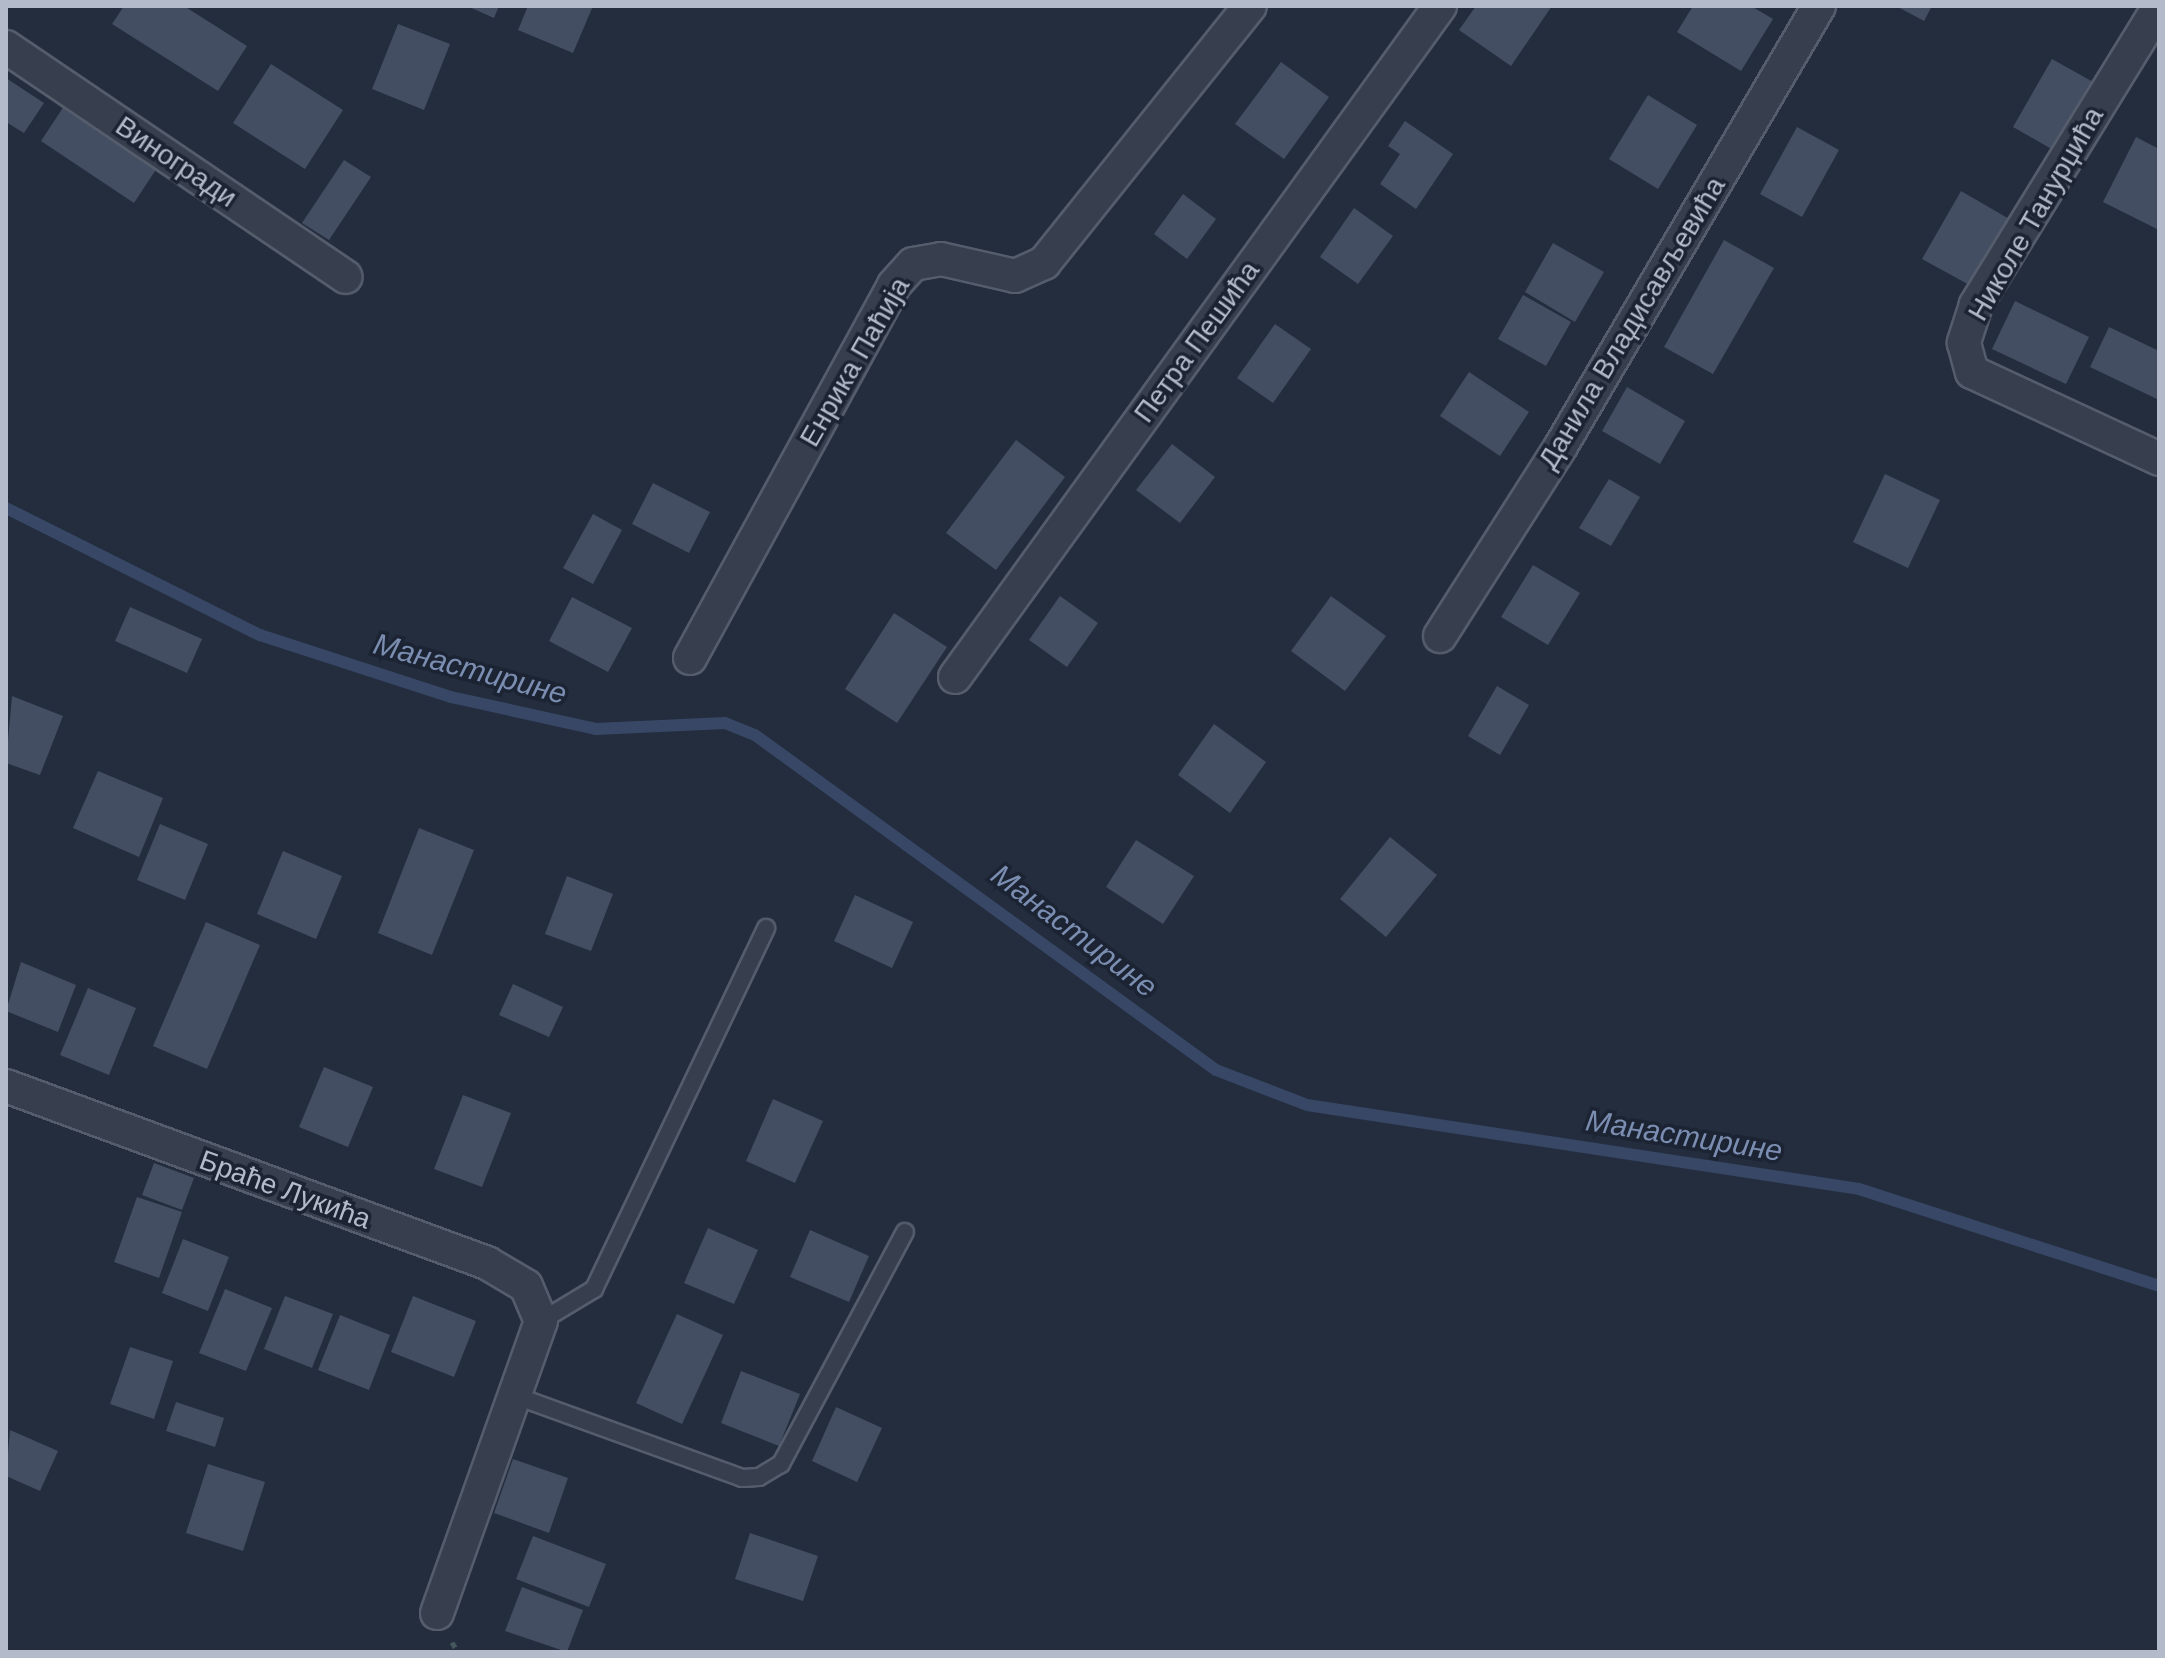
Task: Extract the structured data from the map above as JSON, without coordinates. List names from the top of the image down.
{
  "streets": {
    "street": [
      "Виногради",
      "Николе Танурџића",
      "Данила Владисављевића",
      "Петра Пешића",
      "Енрика Паћија",
      "Браће Лукића"
    ]
  },
  "water": ["Манастирине"]
}
